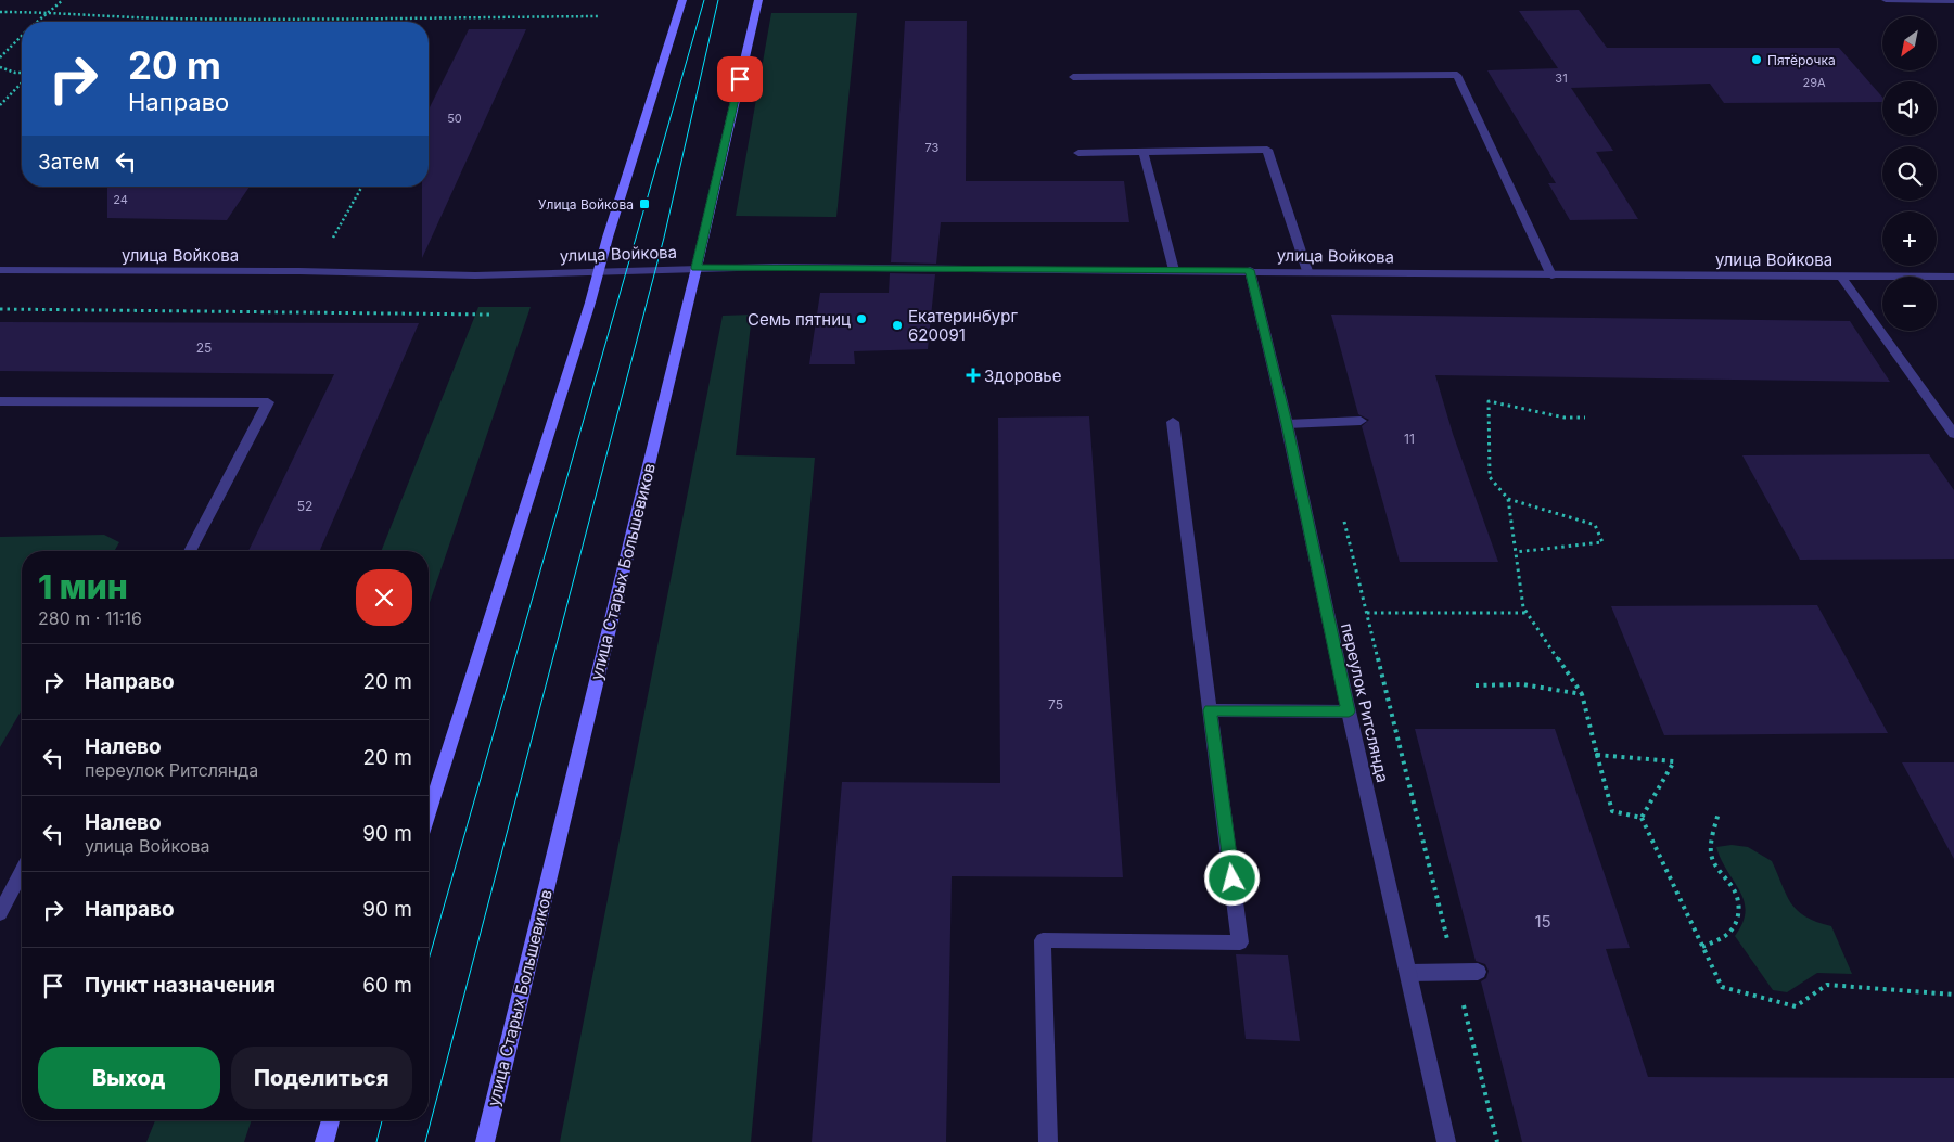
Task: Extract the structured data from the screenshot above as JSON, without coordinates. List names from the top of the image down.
{
  "streets": {
    "main road": ["улица Старых Большевиков"],
    "street": ["улица Войкова", "переулок Ритслянда"]
  },
  "crossings": [
    ["улица Войкова", "улица Старых Большевиков"],
    ["улица Войкова", "переулок Ритслянда"]
  ],
  "places": {
    "other": ["Пятёрочка", "Семь пятниц", "Екатеринбург 620091"],
    "transit": ["Улица Войкова"],
    "health": ["Здоровье"]
  },
  "house_numbers": [
    "31",
    "29А",
    "50",
    "73",
    "24",
    "25",
    "11",
    "52",
    "75",
    "15"
  ],
  "north": "bottom left",
  "page": {
    "map_buttons": ["+", "−"],
    "turn": ["20 m", "Направо"],
    "then": "Затем",
    "heading": ["1 мин", "280 m · 11:16"],
    "list": [
      {
        "name": "Направо",
        "value": "20 m"
      },
      {
        "name": "Налево",
        "note": "переулок Ритслянда",
        "value": "20 m"
      },
      {
        "name": "Налево",
        "note": "улица Войкова",
        "value": "90 m"
      },
      {
        "name": "Направо",
        "value": "90 m"
      },
      {
        "name": "Пункт назначения",
        "value": "60 m"
      }
    ],
    "buttons": ["Выход", "Поделиться"]
  }
}
